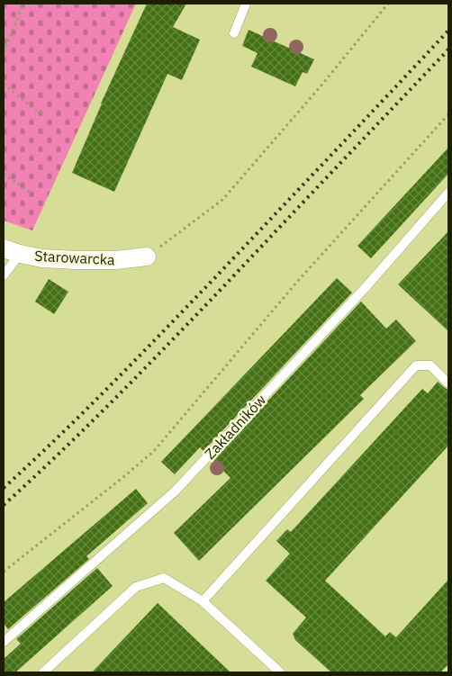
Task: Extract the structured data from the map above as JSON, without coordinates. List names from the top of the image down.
{
  "streets": {
    "street": ["Starowarcka"],
    "lane": ["Zakładników"]
  }
}
